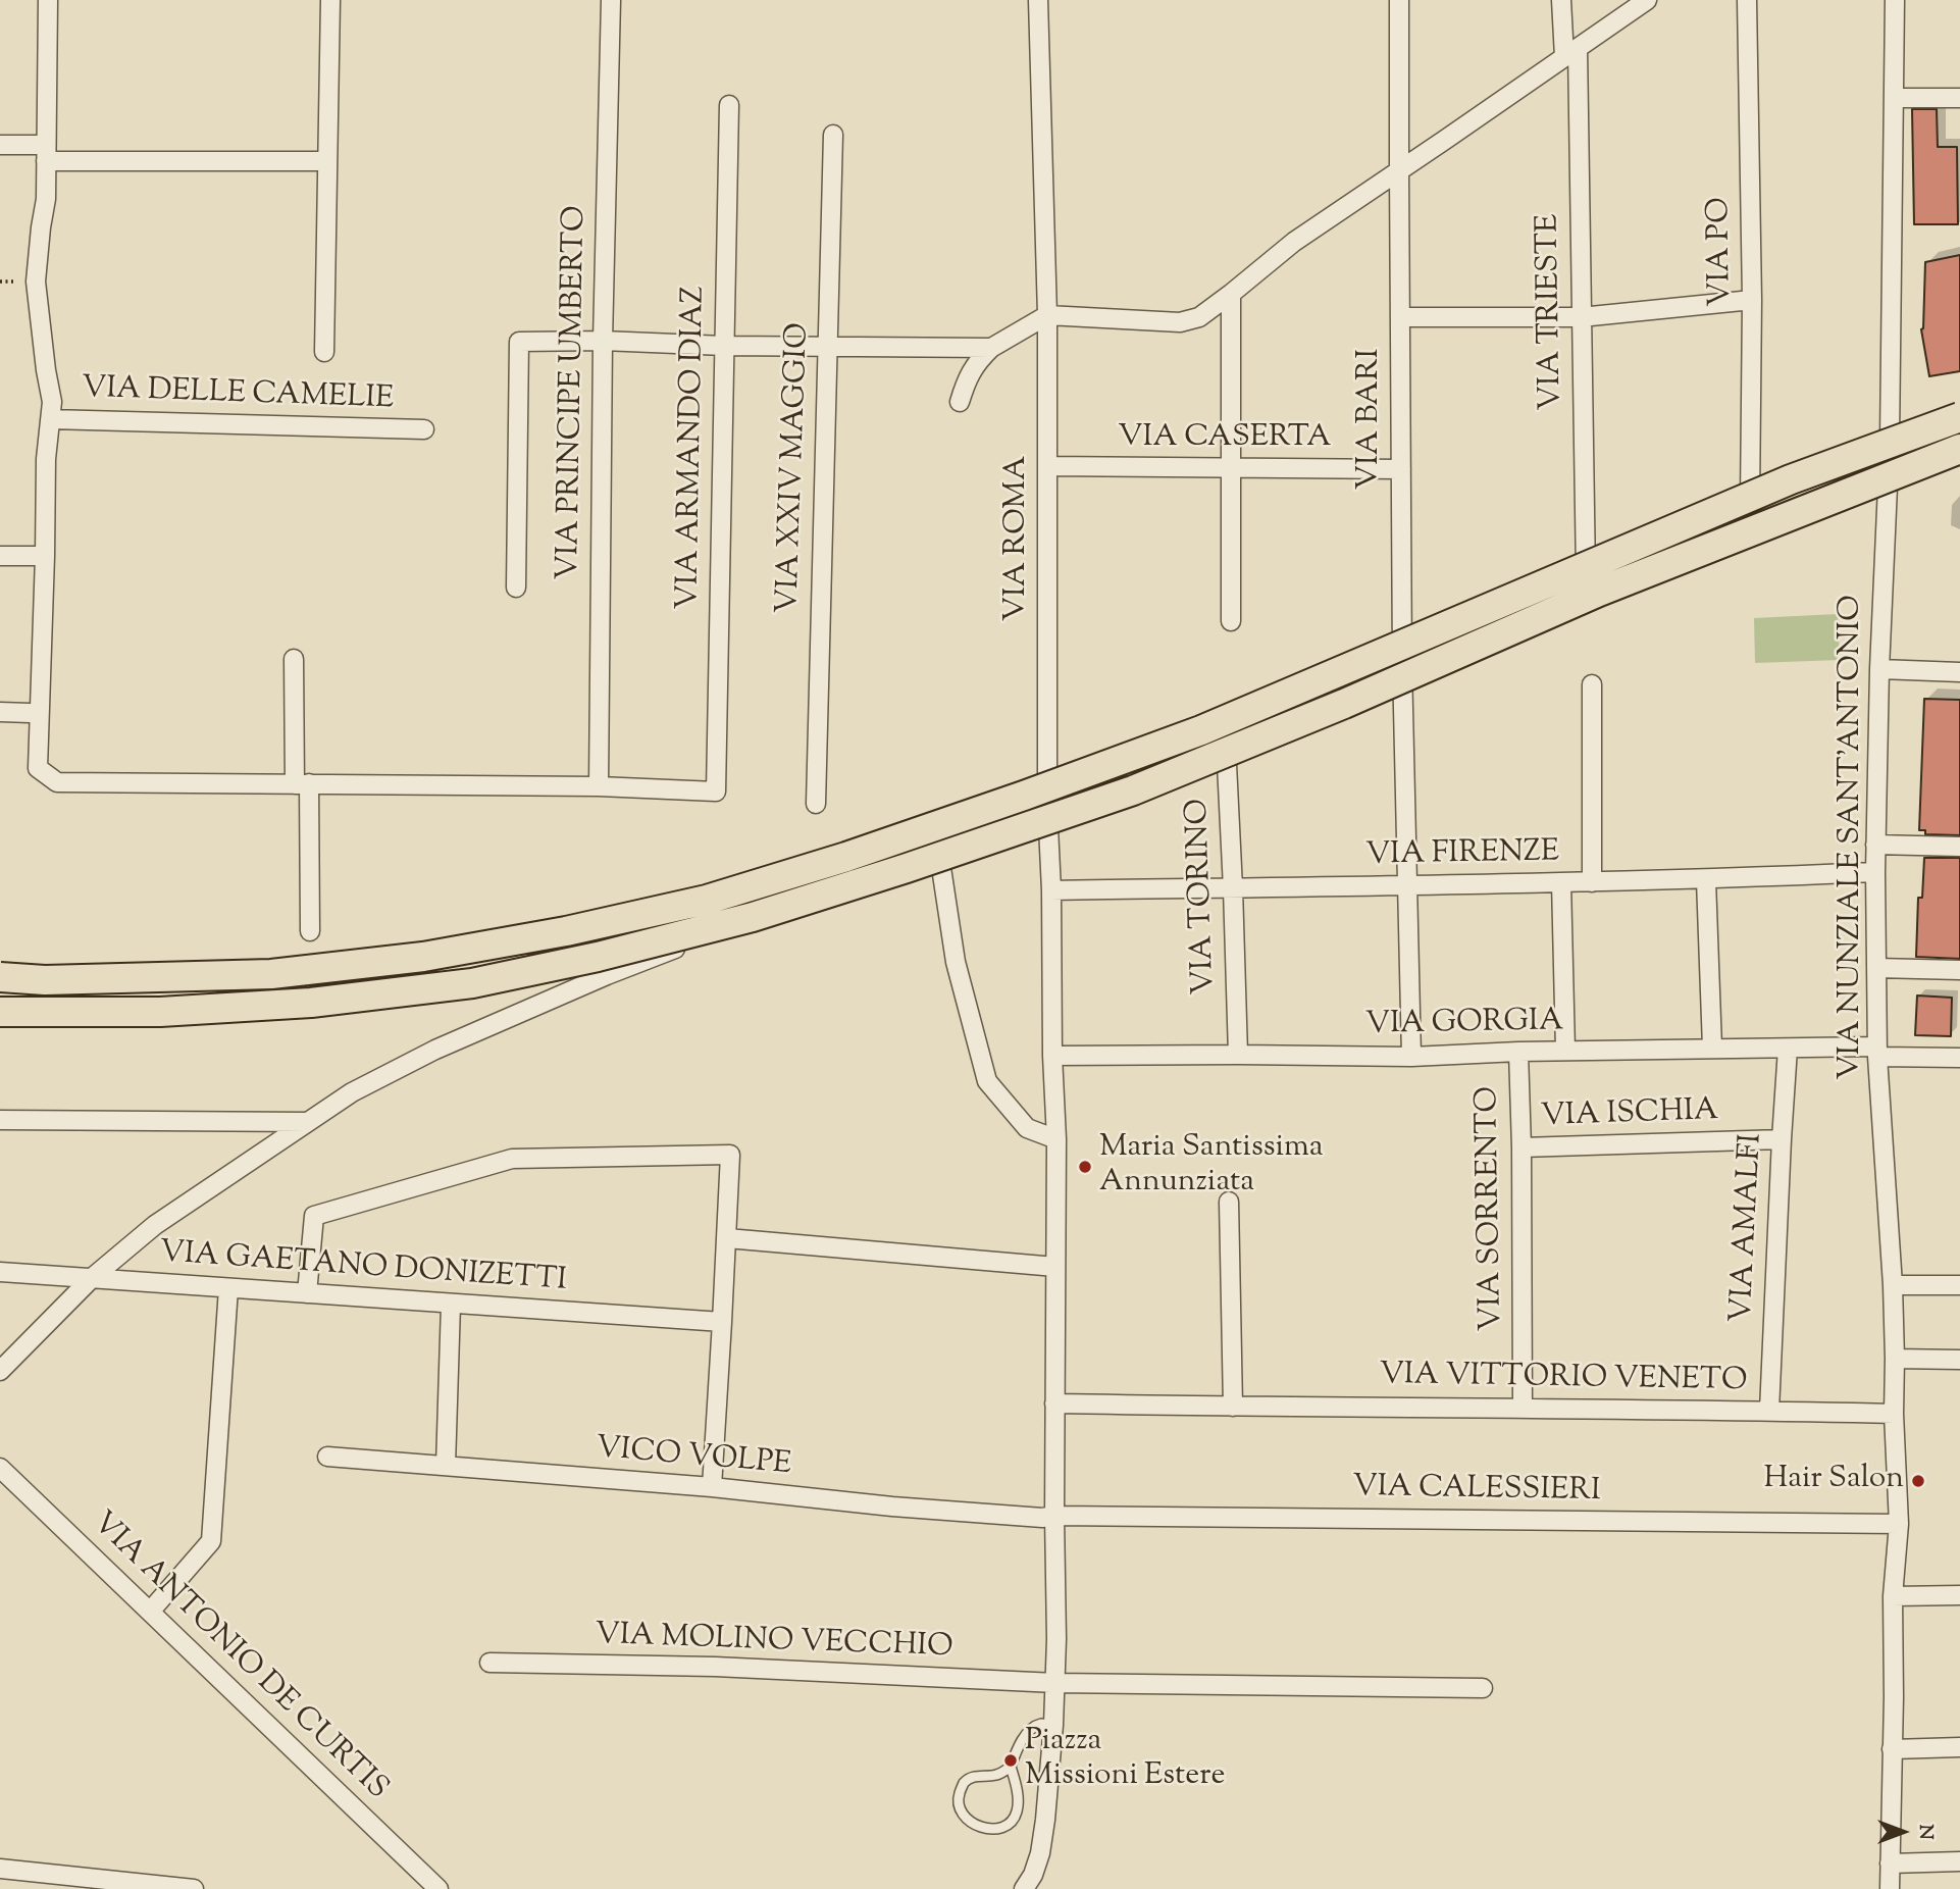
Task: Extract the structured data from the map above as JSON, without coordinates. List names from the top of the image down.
{
  "streets": {
    "street": [
      "VIA PO",
      "VIA TRIESTE",
      "VIA PRINCIPE UMBERTO",
      "VIA DELLE CAMELIE",
      "VIA BARI",
      "VIA CASERTA",
      "VIA ARMANDO DIAZ",
      "VIA XXIV MAGGIO",
      "VIA ROMA",
      "VIA NUNZIALE SANT'ANTONIO",
      "VIA FIRENZE",
      "VIA TORINO",
      "VIA GORGIA",
      "VIA ISCHIA",
      "VIA SORRENTO",
      "VIA AMALFI",
      "VIA GAETANO DONIZETTI",
      "VIA VITTORIO VENETO",
      "VICO VOLPE",
      "VIA CALESSIERI",
      "VIA MOLINO VECCHIO",
      "VIA ANTONIO DE CURTIS"
    ]
  },
  "crossings": [
    ["VIA PRINCIPE UMBERTO", "VIA ARMANDO DIAZ"],
    ["VIA BARI", "VIA CASERTA"],
    ["VIA BARI", "VIA FIRENZE"],
    ["VIA BARI", "VIA GORGIA"],
    ["VIA CASERTA", "VIA ROMA"],
    ["VIA ROMA", "VIA FIRENZE"],
    ["VIA ROMA", "VIA GORGIA"],
    ["VIA ROMA", "VIA VITTORIO VENETO"],
    ["VIA ROMA", "VICO VOLPE"],
    ["VIA ROMA", "VIA CALESSIERI"],
    ["VIA ROMA", "VIA MOLINO VECCHIO"],
    ["VIA NUNZIALE SANT'ANTONIO", "VIA FIRENZE"],
    ["VIA NUNZIALE SANT'ANTONIO", "VIA GORGIA"],
    ["VIA NUNZIALE SANT'ANTONIO", "VIA VITTORIO VENETO"],
    ["VIA NUNZIALE SANT'ANTONIO", "VIA CALESSIERI"],
    ["VIA FIRENZE", "VIA TORINO"],
    ["VIA TORINO", "VIA GORGIA"],
    ["VIA GORGIA", "VIA SORRENTO"],
    ["VIA GORGIA", "VIA AMALFI"],
    ["VIA ISCHIA", "VIA SORRENTO"],
    ["VIA ISCHIA", "VIA AMALFI"],
    ["VIA SORRENTO", "VIA VITTORIO VENETO"],
    ["VIA AMALFI", "VIA VITTORIO VENETO"],
    ["VICO VOLPE", "VIA CALESSIERI"]
  ],
  "places": ["Maria Santissima Annunziata", "Hair Salon", "Piazza Missioni Estere"],
  "north": "right"
}
